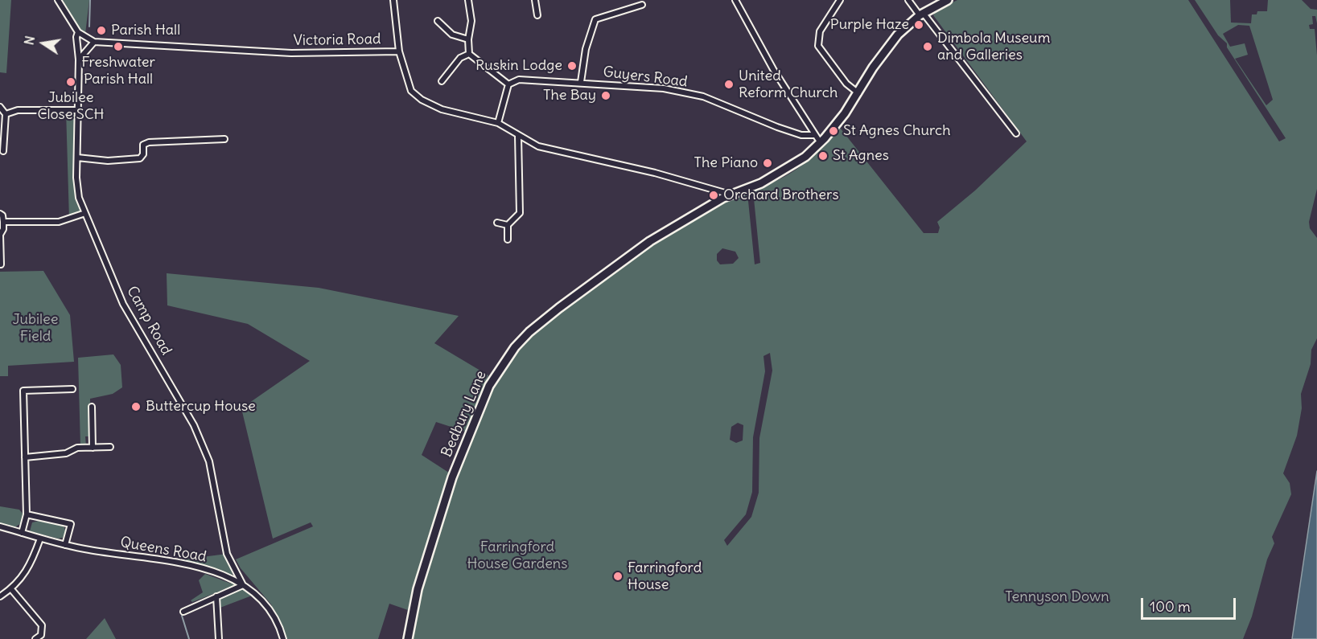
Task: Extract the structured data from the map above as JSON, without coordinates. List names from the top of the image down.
{
  "streets": {
    "street": [
      "Victoria Road",
      "Guyers Road",
      "Camp Road",
      "Bedbury Lane",
      "Queens Road"
    ]
  },
  "crossings": [
    ["Victoria Road", "Camp Road"],
    ["Victoria Road", "Bedbury Lane"],
    ["Camp Road", "Queens Road"]
  ],
  "parks": ["Jubilee Field", "Farringford House Gardens", "Tennyson Down"],
  "places": [
    "Purple Haze",
    "Parish Hall",
    "Freshwater Parish Hall",
    "Dimbola Museum and Galleries",
    "Ruskin Lodge",
    "Jubilee Close SCH",
    "United Reform Church",
    "The Bay",
    "St Agnes Church",
    "St Agnes",
    "The Piano",
    "Orchard Brothers",
    "Buttercup House",
    "Farringford House"
  ],
  "scale_bar": "100 m",
  "north": "left"
}
